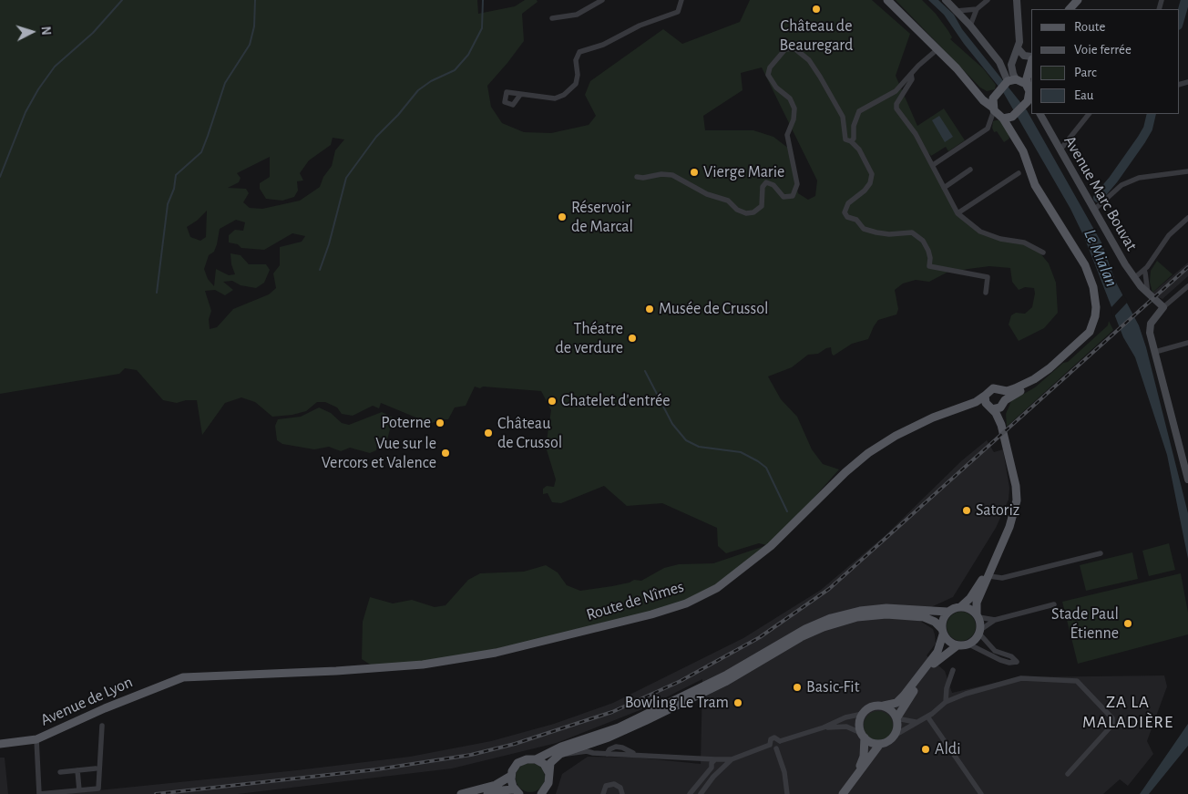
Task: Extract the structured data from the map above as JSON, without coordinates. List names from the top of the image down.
{
  "streets": {
    "main road": ["Route de Nîmes", "Avenue de Lyon"],
    "street": ["Avenue Marc Bouvat"]
  },
  "crossings": [
    ["Route de Nîmes", "Avenue de Lyon"]
  ],
  "districts": ["ZA LA MALADIÈRE"],
  "water": ["Le Mialan"],
  "places": [
    "Château de Beauregard",
    "Vierge Marie",
    "Réservoir de Marcal",
    "Musée de Crussol",
    "Théatre de verdure",
    "Chatelet d'entrée",
    "Poterne",
    "Château de Crussol",
    "Vue sur le Vercors et Valence",
    "Satoriz",
    "Stade Paul Étienne",
    "Basic-Fit",
    "Bowling Le Tram",
    "Aldi"
  ],
  "legend": [
    "Route",
    "Voie ferrée",
    "Parc",
    "Eau"
  ],
  "north": "right"
}
